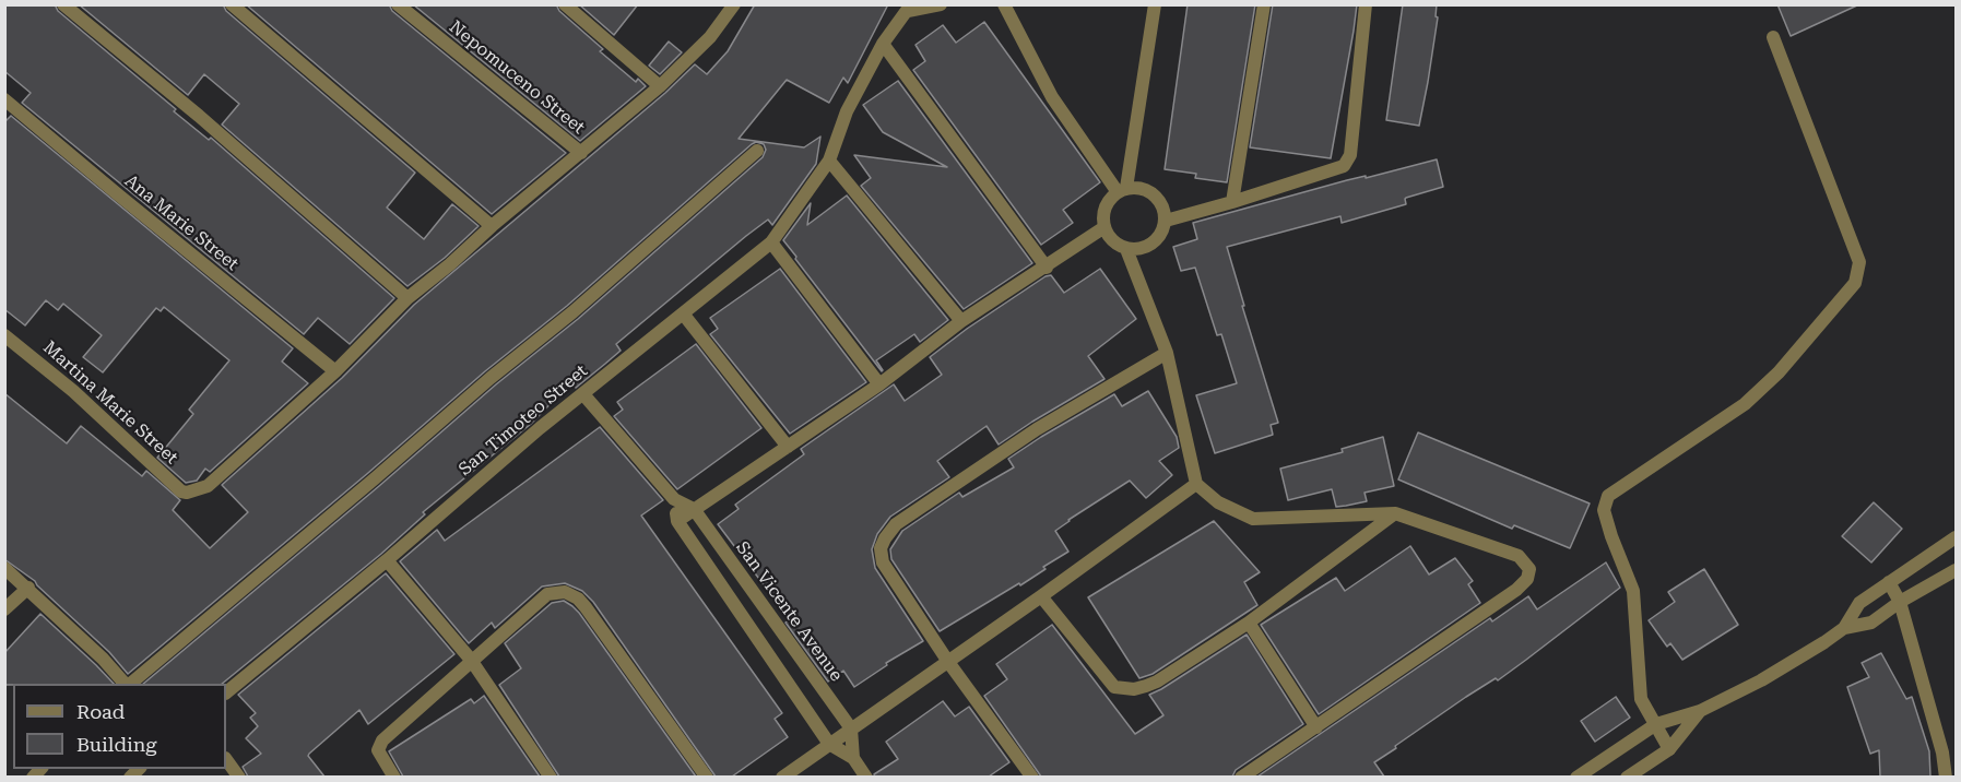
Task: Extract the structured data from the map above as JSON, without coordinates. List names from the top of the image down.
{
  "streets": {
    "street": [
      "Nepomuceno Street",
      "Ana Marie Street",
      "Martina Marie Street",
      "San Timoteo Street",
      "San Vicente Avenue"
    ]
  },
  "crossings": [
    ["Ana Marie Street", "Martina Marie Street"],
    ["San Timoteo Street", "San Vicente Avenue"]
  ],
  "legend": ["Road", "Building"]
}
